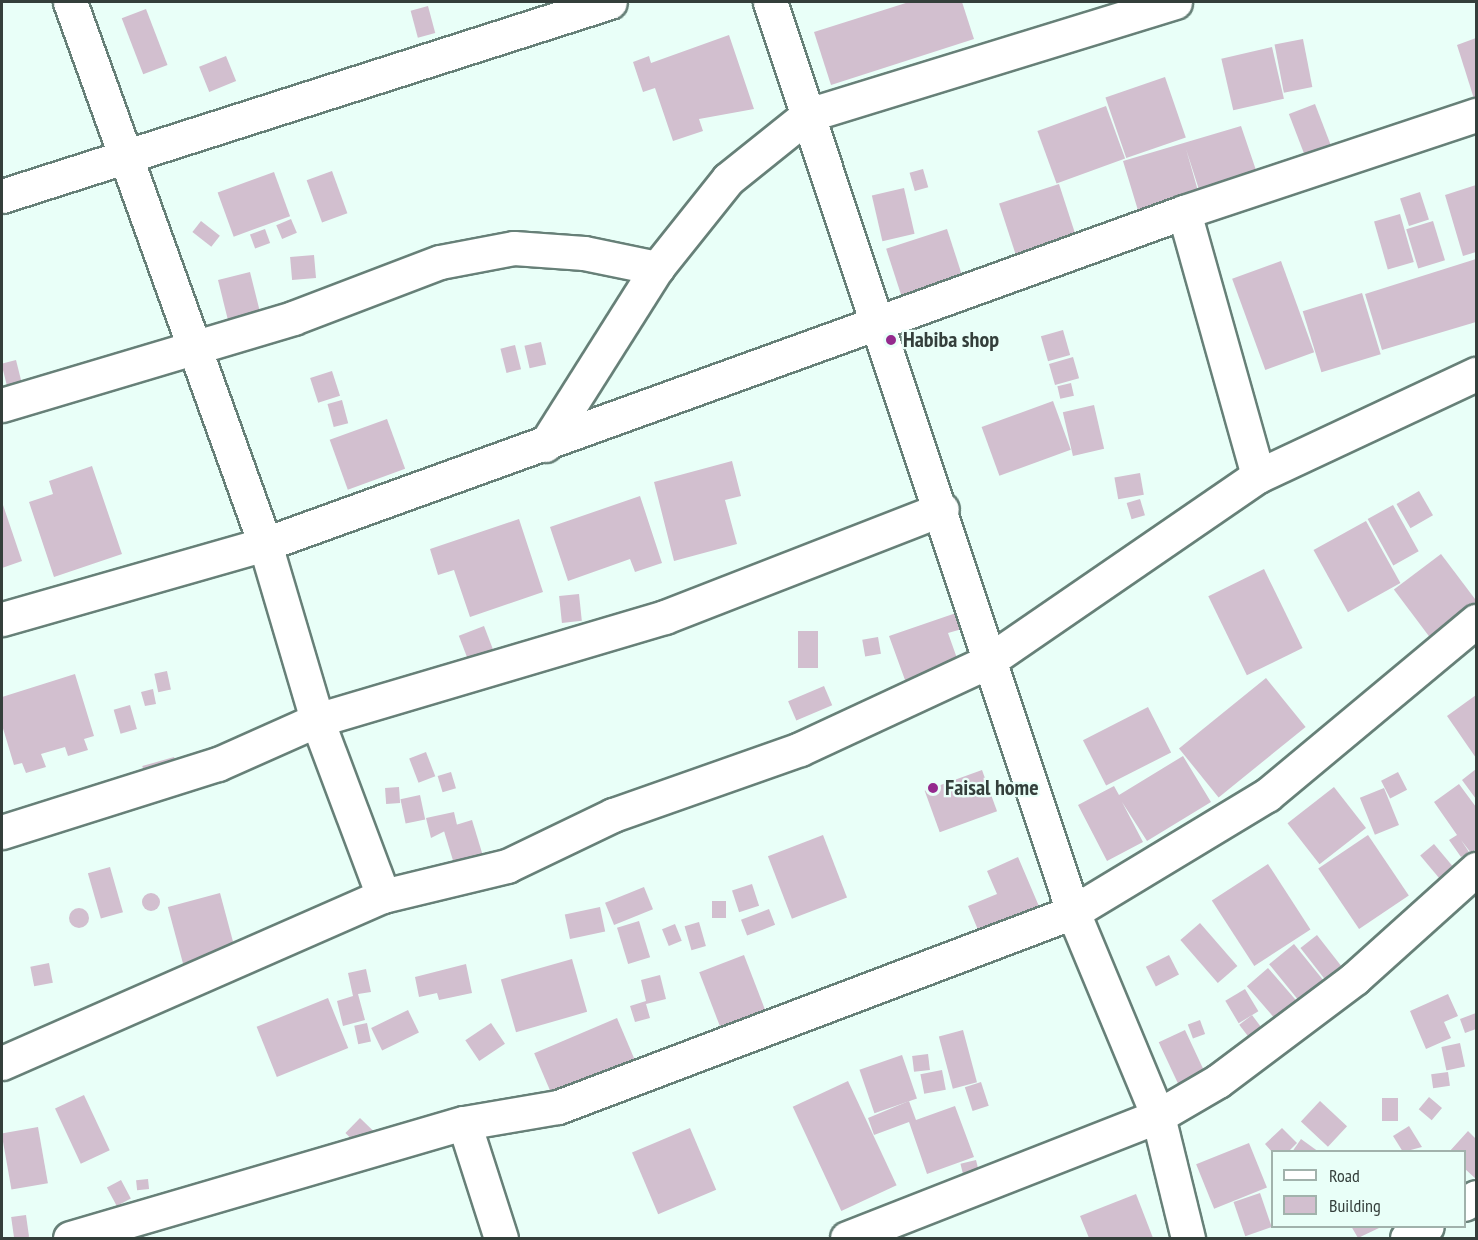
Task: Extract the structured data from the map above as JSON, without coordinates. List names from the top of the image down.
{
  "places": ["Habiba shop", "Faisal home"],
  "legend": ["Road", "Building"]
}
